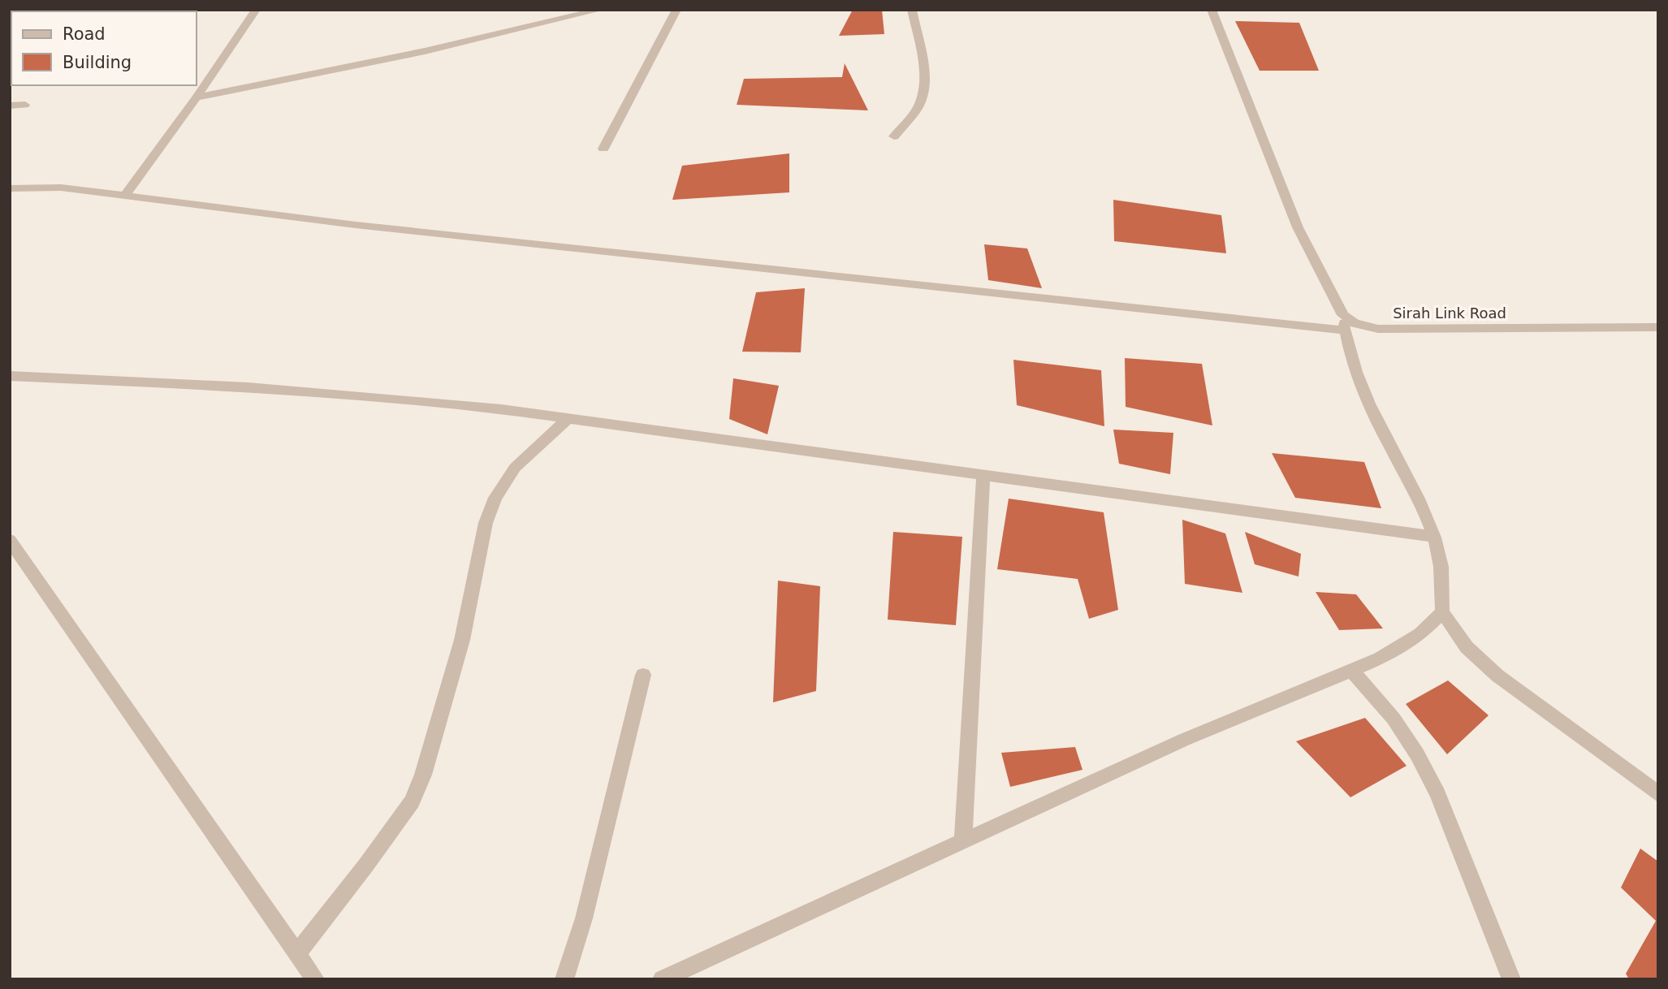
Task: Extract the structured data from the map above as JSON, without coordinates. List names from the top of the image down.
{
  "streets": {
    "street": ["Sirah Link Road"]
  },
  "legend": ["Road", "Building"]
}
